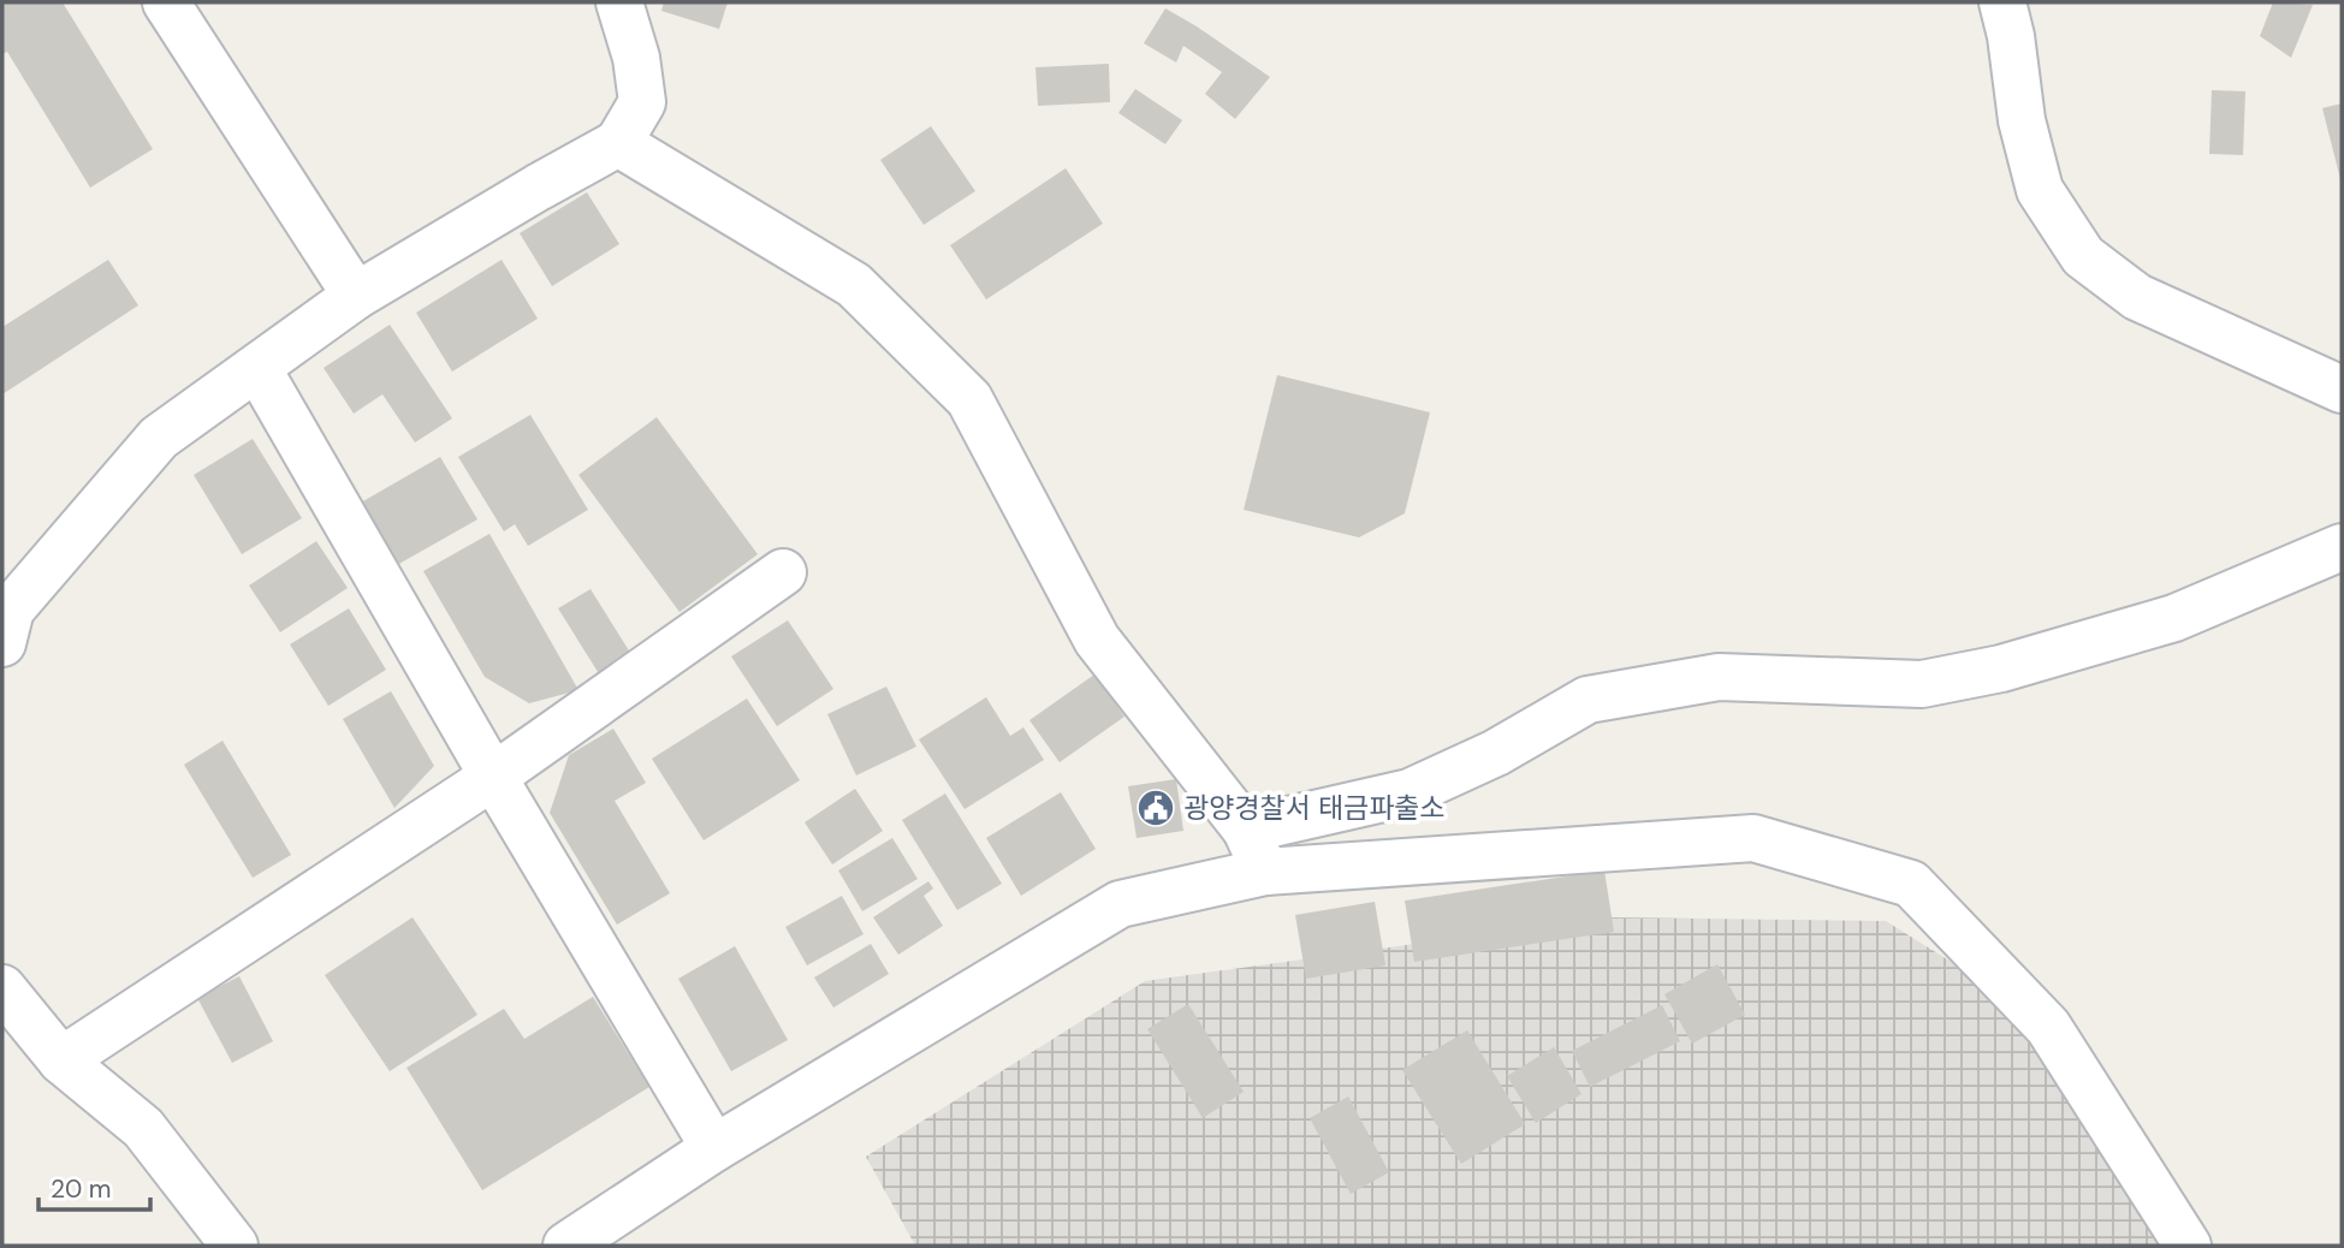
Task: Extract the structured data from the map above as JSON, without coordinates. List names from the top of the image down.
{
  "places": {
    "public building": ["광양경찰서 태금파출소"]
  },
  "scale_bar": "20 m"
}
